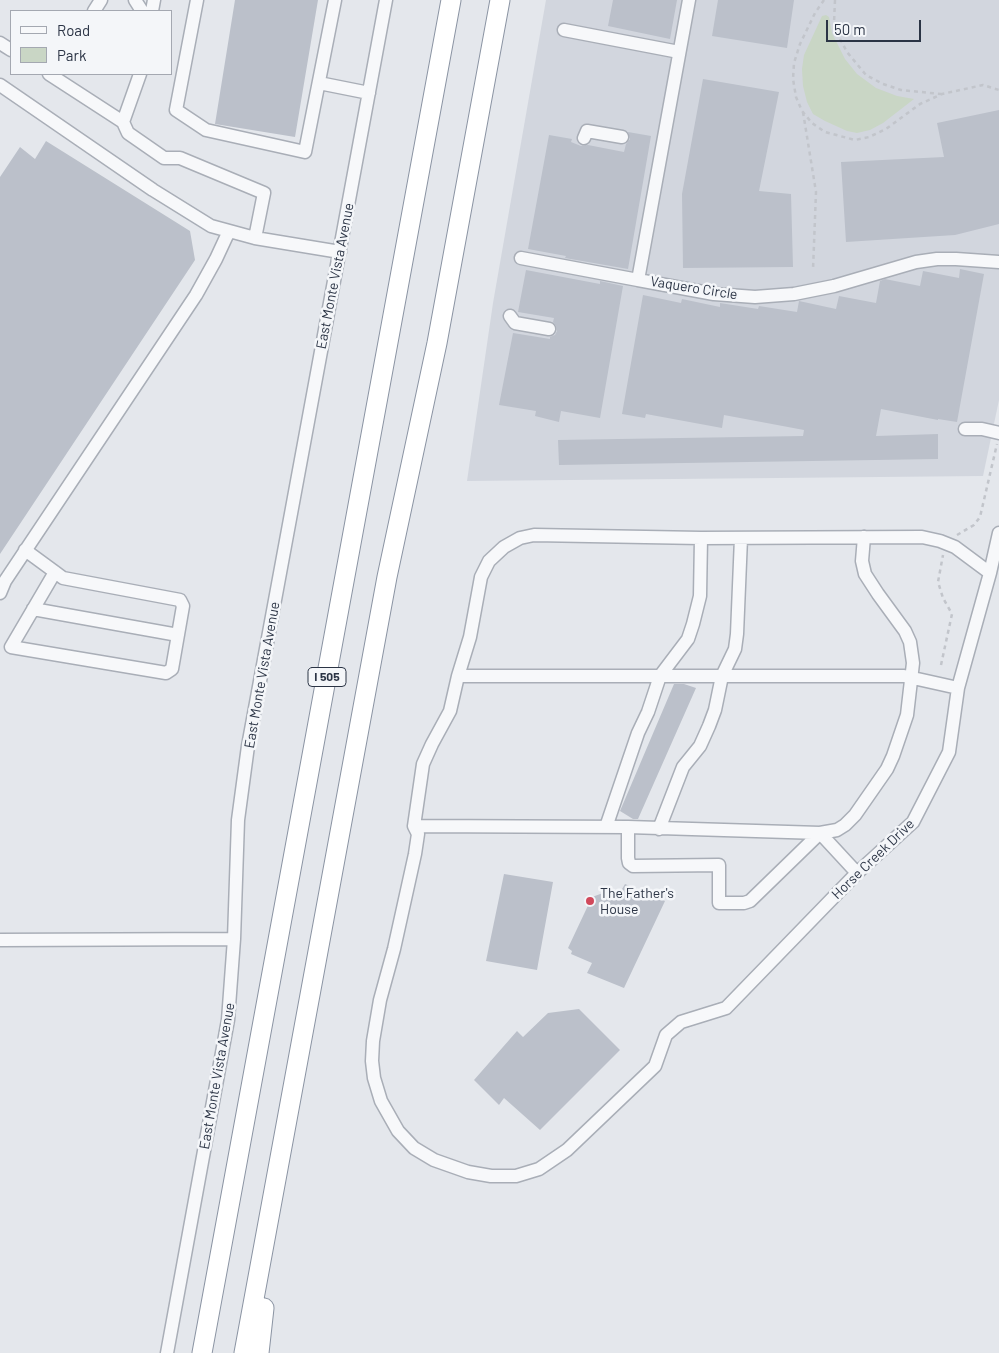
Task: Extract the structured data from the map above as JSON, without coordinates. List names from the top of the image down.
{
  "streets": {
    "highway": ["I 505"],
    "street": ["East Monte Vista Avenue", "Vaquero Circle", "Horse Creek Drive"]
  },
  "places": ["The Father's House"],
  "legend": ["Road", "Park"],
  "scale_bar": "50 m"
}
